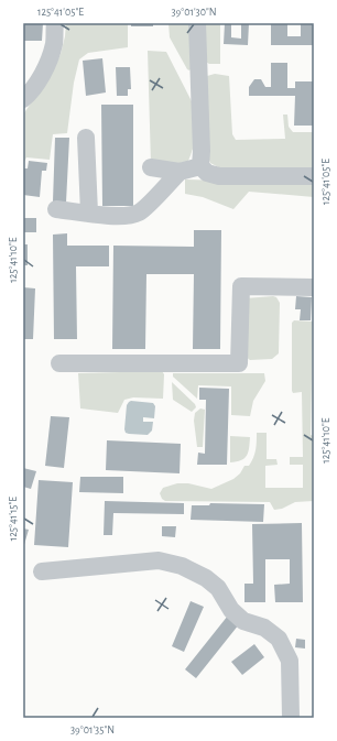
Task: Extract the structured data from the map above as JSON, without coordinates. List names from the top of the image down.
{
  "coordinates": [
    "125°41'05\"E",
    "39°01'30\"N",
    "125°41'10\"E",
    "125°41'15\"E",
    "39°01'35\"N"
  ]
}
